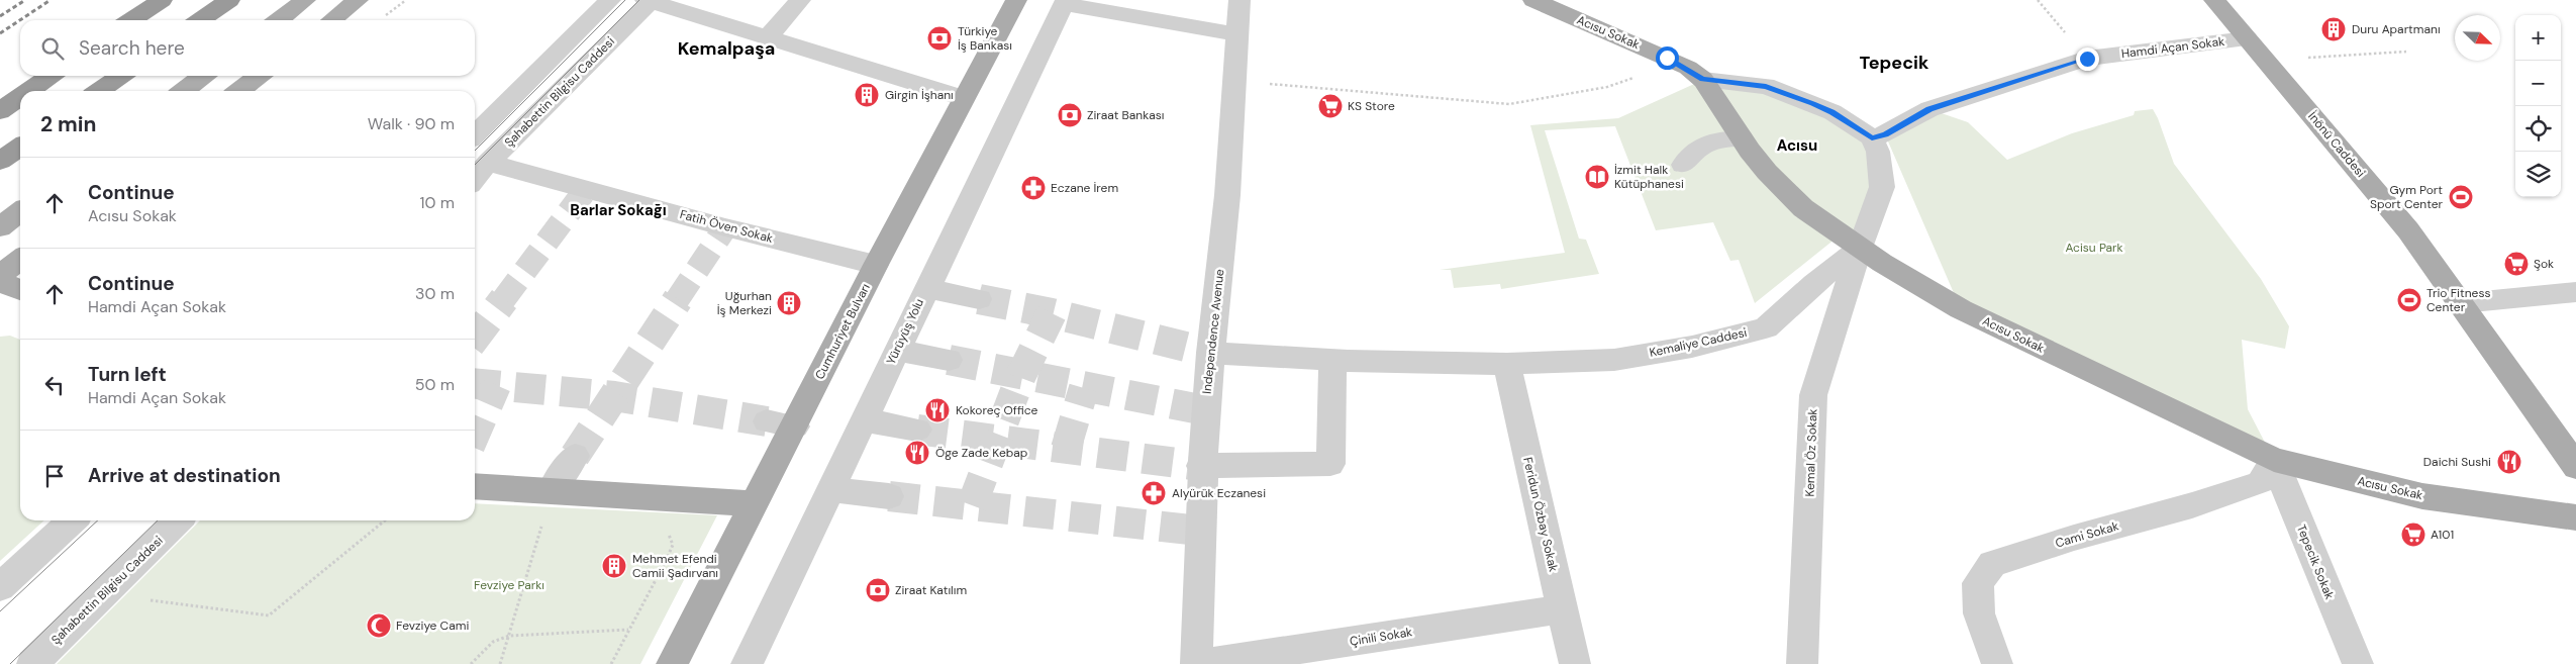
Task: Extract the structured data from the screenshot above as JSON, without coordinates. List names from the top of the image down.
{
  "streets": {
    "main road": ["Acısu Sokak", "İnönü Caddesi", "Cumhuriyet Bulvarı"],
    "street": [
      "Hamdi Açan Sokak",
      "Şahabettin Bilgisu Caddesi",
      "Fatih Öven Sokak",
      "Yürüyüş Yolu",
      "Independence Avenue",
      "Kemaliye Caddesi",
      "Kemal Öz Sokak",
      "Feridun Özbay Sokak",
      "Cami Sokak",
      "Tepecik Sokak",
      "Çinili Sokak"
    ]
  },
  "crossings": [
    ["Acısu Sokak", "Kemaliye Caddesi"],
    ["Acısu Sokak", "Kemal Öz Sokak"],
    ["Acısu Sokak", "Cami Sokak"],
    ["Acısu Sokak", "Tepecik Sokak"],
    ["Hamdi Açan Sokak", "İnönü Caddesi"],
    ["Hamdi Açan Sokak", "Kemal Öz Sokak"],
    ["Şahabettin Bilgisu Caddesi", "Fatih Öven Sokak"],
    ["Fatih Öven Sokak", "Cumhuriyet Bulvarı"],
    ["Independence Avenue", "Kemaliye Caddesi"],
    ["Kemaliye Caddesi", "Kemal Öz Sokak"],
    ["Kemaliye Caddesi", "Feridun Özbay Sokak"],
    ["Feridun Özbay Sokak", "Çinili Sokak"],
    ["Cami Sokak", "Tepecik Sokak"]
  ],
  "districts": [
    "Kemalpaşa",
    "Tepecik",
    "Acısu",
    "Barlar Sokağı"
  ],
  "parks": ["Acisu Park", "Fevziye Parkı"],
  "places": {
    "building": [
      "Duru Apartmanı",
      "Girgin İşhanı",
      "Uğurhan İş Merkezi",
      "Mehmet Efendi Camii Şadırvanı"
    ],
    "bank": ["Türkiye İş Bankası", "Ziraat Bankası", "Ziraat Katılım"],
    "supermarket": ["KS Store", "Şok", "A101"],
    "library": ["İzmit Halk Kütüphanesi"],
    "pharmacy": ["Eczane İrem", "Alyürük Eczanesi"],
    "sports": ["Gym Port Sport Center", "Trio Fitness Center"],
    "restaurant": ["Kokoreç Office", "Öge Zade Kebap", "Daichi Sushi"],
    "mosque": ["Fevziye Cami"]
  },
  "north": "bottom right",
  "page": {
    "map_buttons": ["+", "−"],
    "search": "Search here",
    "heading": ["2 min", "Walk · 90 m"],
    "list": [
      ["Continue", "Acısu Sokak", "10 m"],
      ["Continue", "Hamdi Açan Sokak", "30 m"],
      ["Turn left", "Hamdi Açan Sokak", "50 m"],
      "Arrive at destination"
    ]
  }
}
